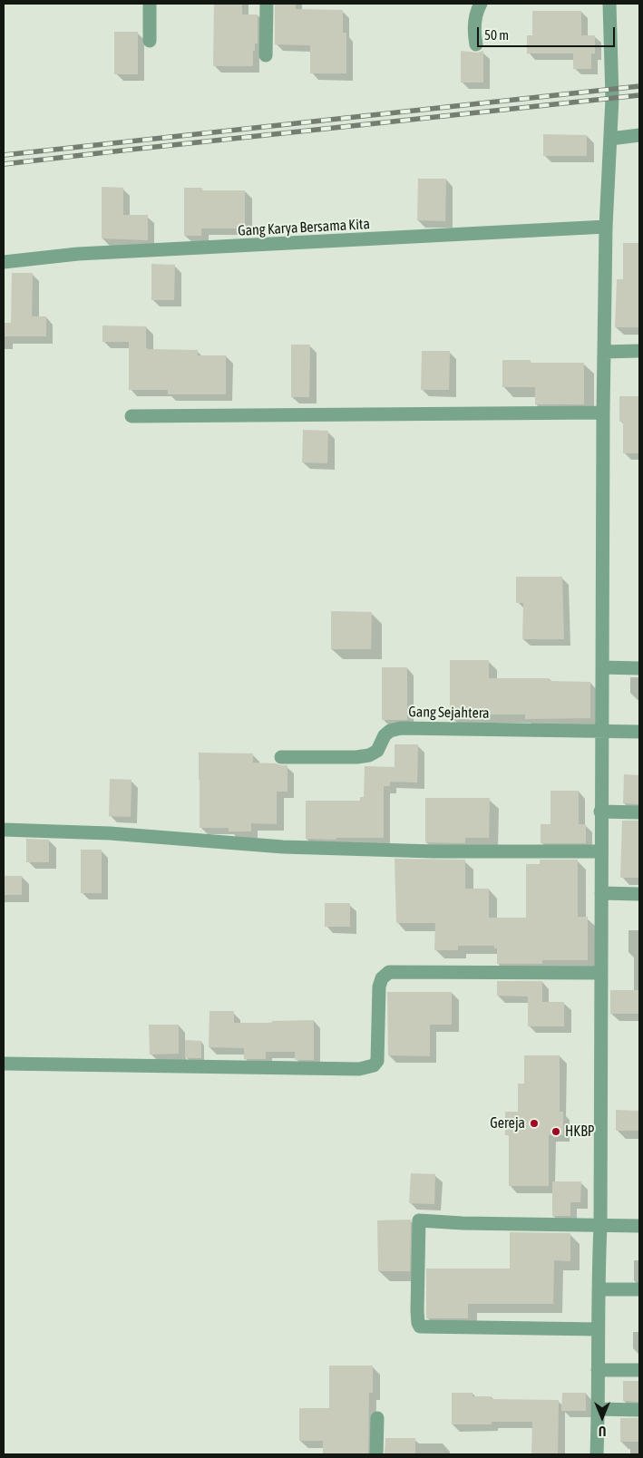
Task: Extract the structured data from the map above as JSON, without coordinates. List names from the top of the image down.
{
  "streets": {
    "street": ["Gang Karya Bersama Kita", "Gang Sejahtera"]
  },
  "places": ["Gereja", "HKBP"],
  "scale_bar": "50 m",
  "north": "bottom"
}
